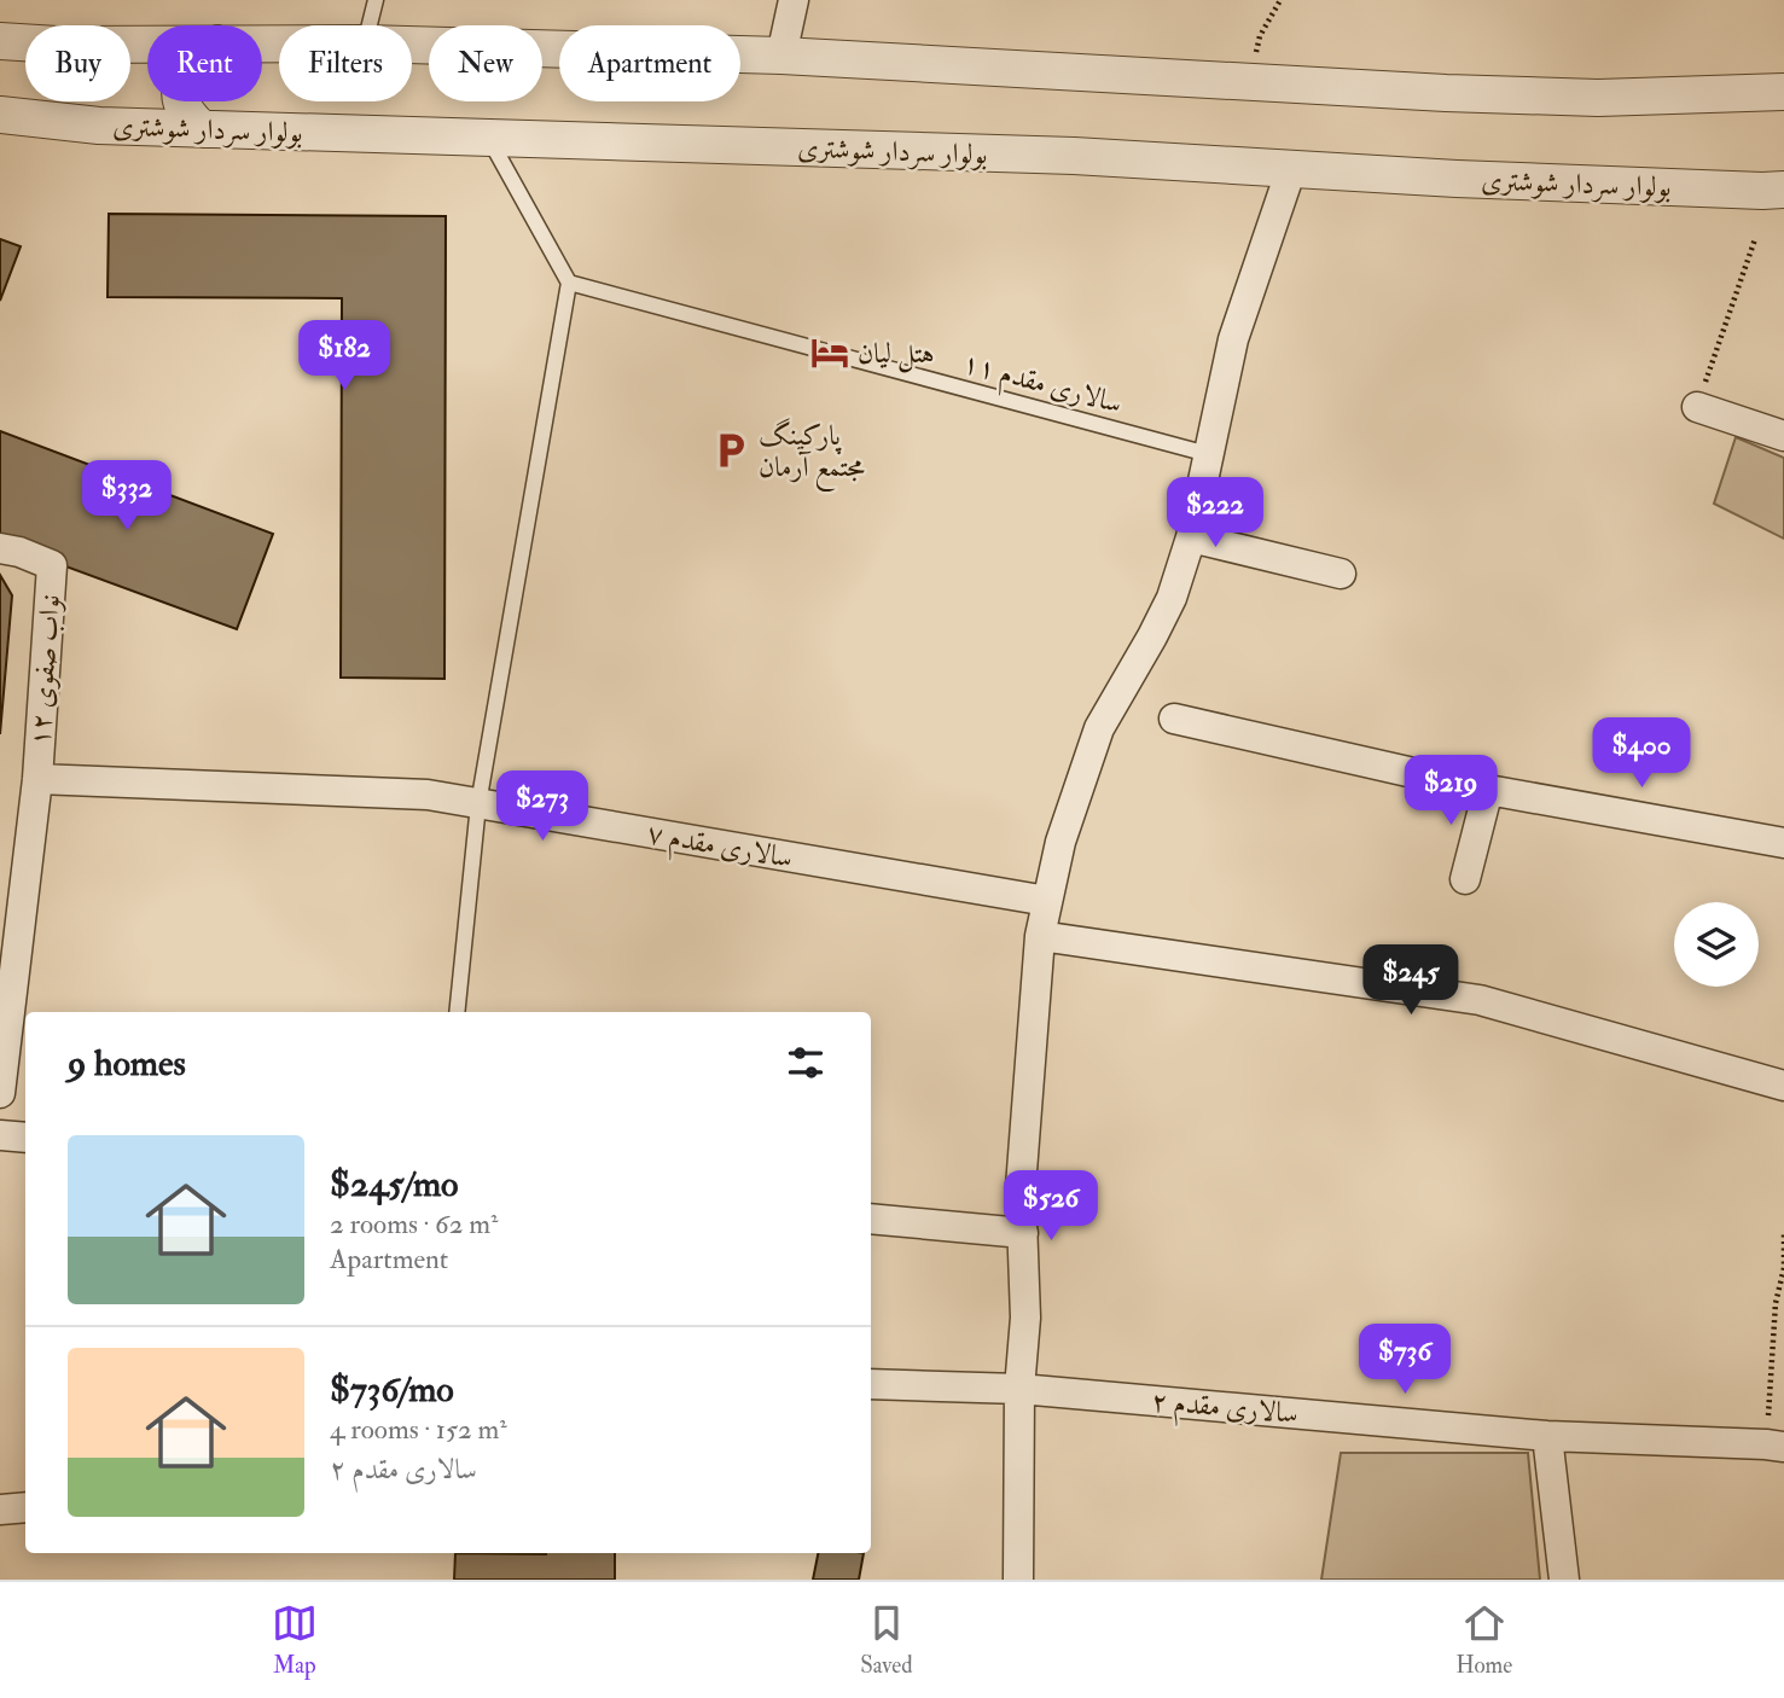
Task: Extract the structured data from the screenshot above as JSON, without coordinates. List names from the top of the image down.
{
  "streets": {
    "street": [
      "بولوار سردار شوشتری",
      "نواب صفوی ۱۲",
      "سالاری مقدم ۷",
      "سالاری مقدم ۲"
    ],
    "lane": ["سالاری مقدم ۱۱"]
  },
  "crossings": [
    ["نواب صفوی ۱۲", "سالاری مقدم ۷"]
  ],
  "places": {
    "hotel": ["هتل لیان"],
    "parking": ["پارکینگ مجتمع آرمان"]
  },
  "page": {
    "chip": [
      "Buy",
      "Rent",
      "Filters",
      "New",
      "Apartment"
    ],
    "price": [
      "$182",
      "$332",
      "$222",
      "$400",
      "$219",
      "$273",
      "$245",
      "$526",
      "$736"
    ],
    "heading": "9 homes",
    "list": [
      {
        "name": "$245/mo",
        "note": "2 rooms · 62 m² · Apartment"
      },
      {
        "name": "$736/mo",
        "note": "4 rooms · 152 m² · سالاری مقدم ۲"
      }
    ],
    "tabs": ["Map", "Saved", "Home"]
  }
}
